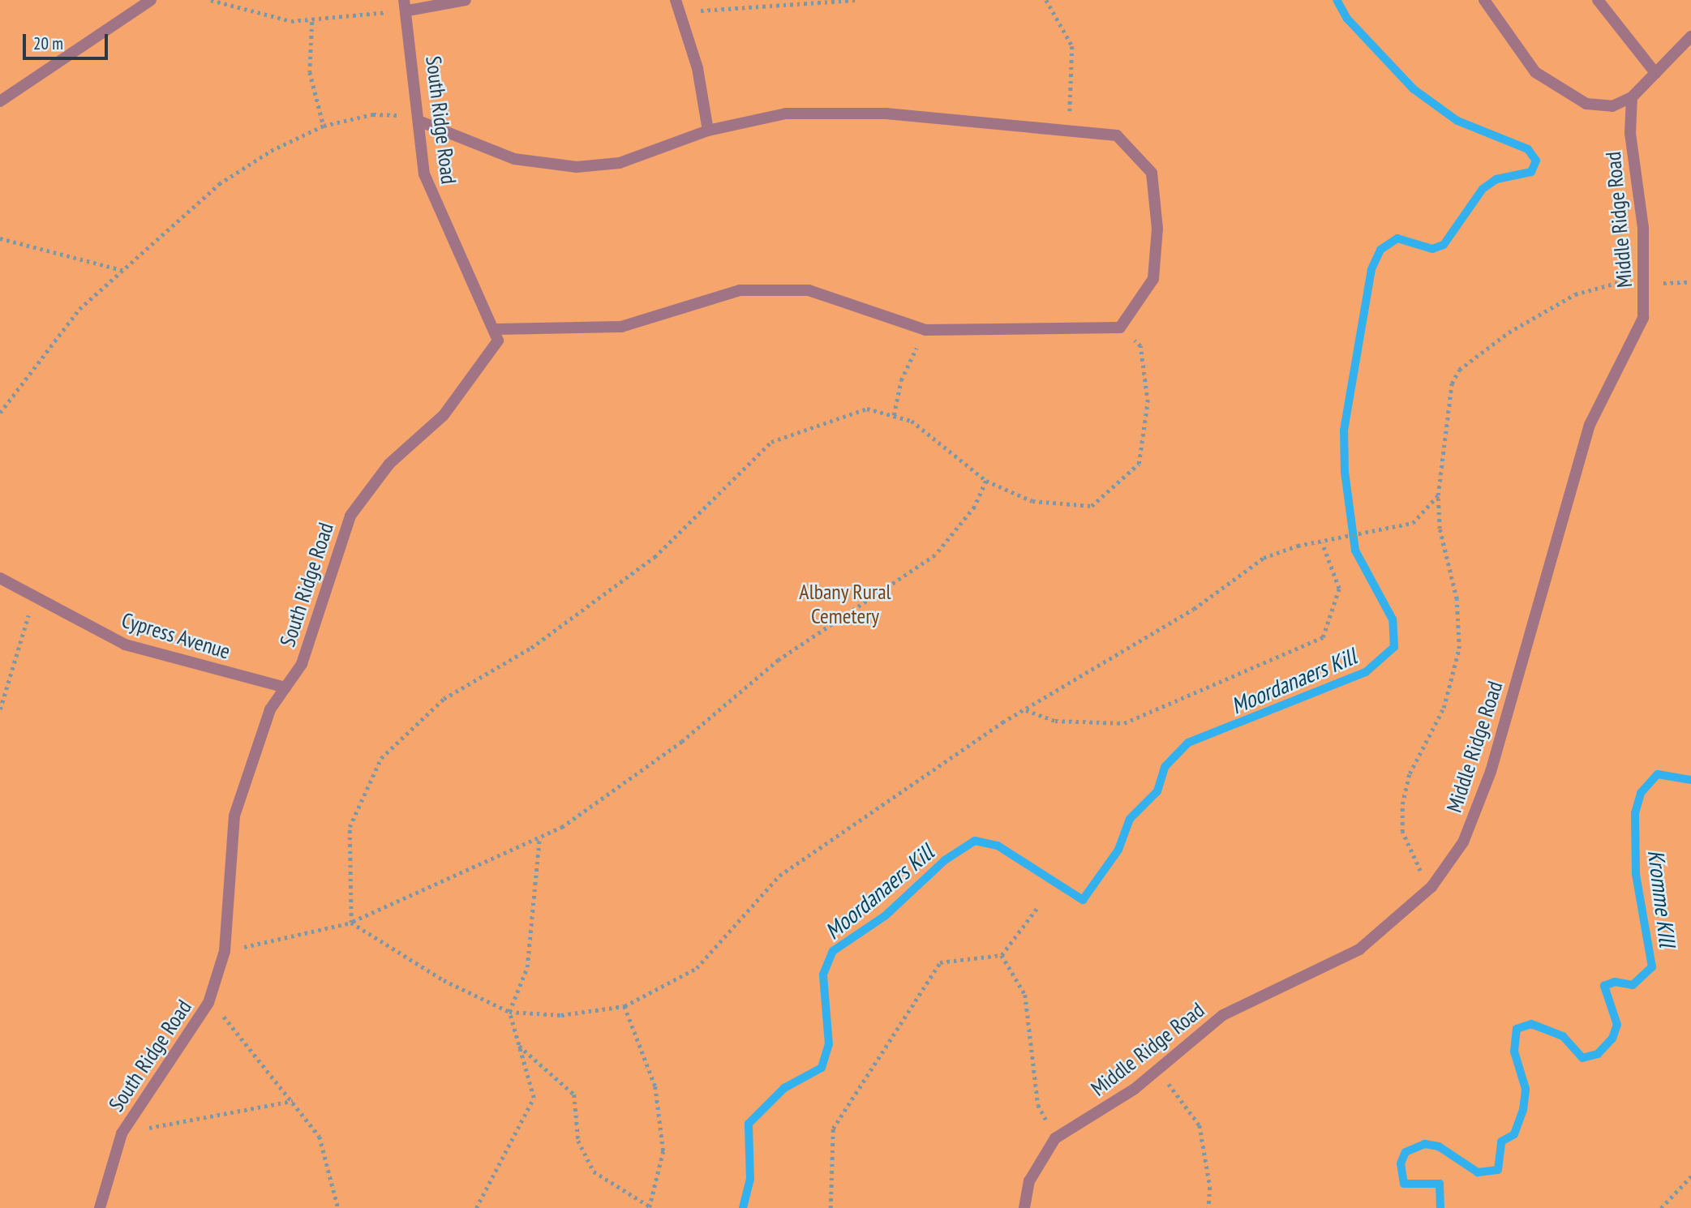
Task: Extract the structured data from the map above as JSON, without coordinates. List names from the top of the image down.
{
  "streets": {
    "lane": ["South Ridge Road", "Middle Ridge Road", "Cypress Avenue"]
  },
  "crossings": [
    ["South Ridge Road", "Cypress Avenue"]
  ],
  "water": ["Moordanaers Kill", "Kromme KIll"],
  "parks": ["Albany Rural Cemetery"],
  "scale_bar": "20 m"
}
